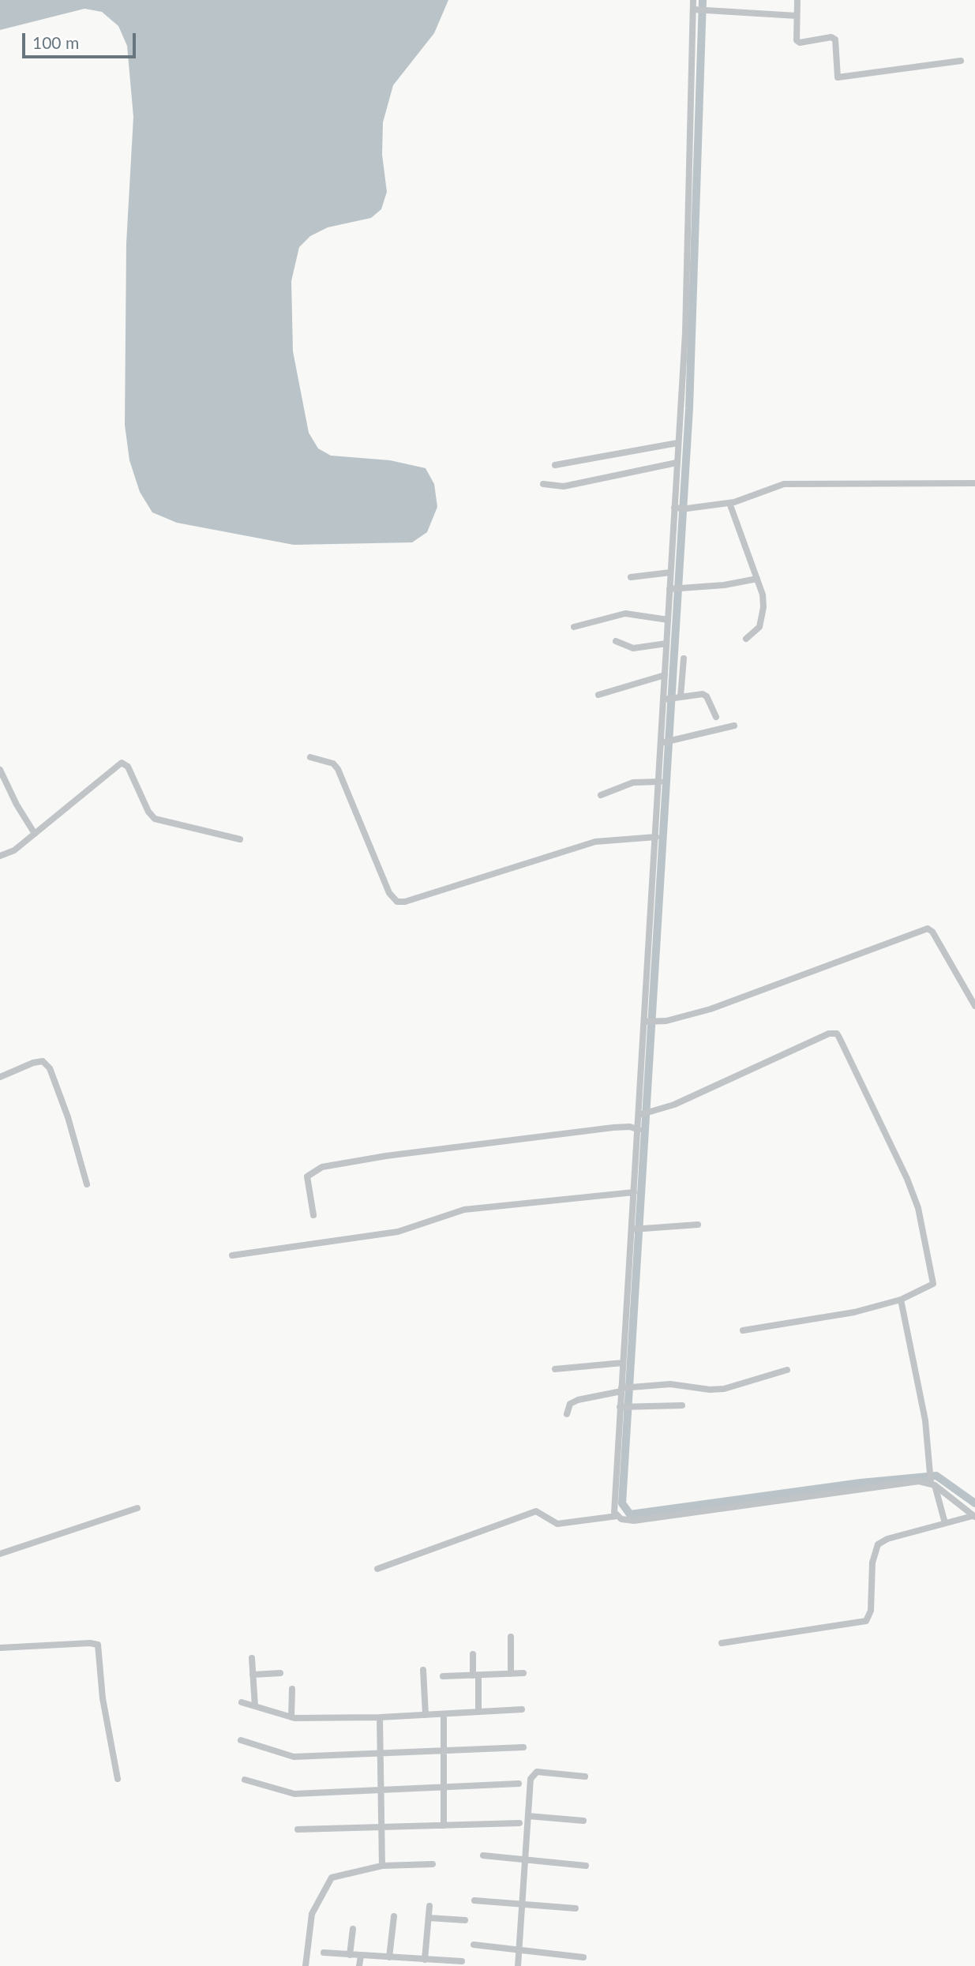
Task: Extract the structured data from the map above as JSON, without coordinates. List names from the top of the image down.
{
  "scale_bar": "100 m"
}
